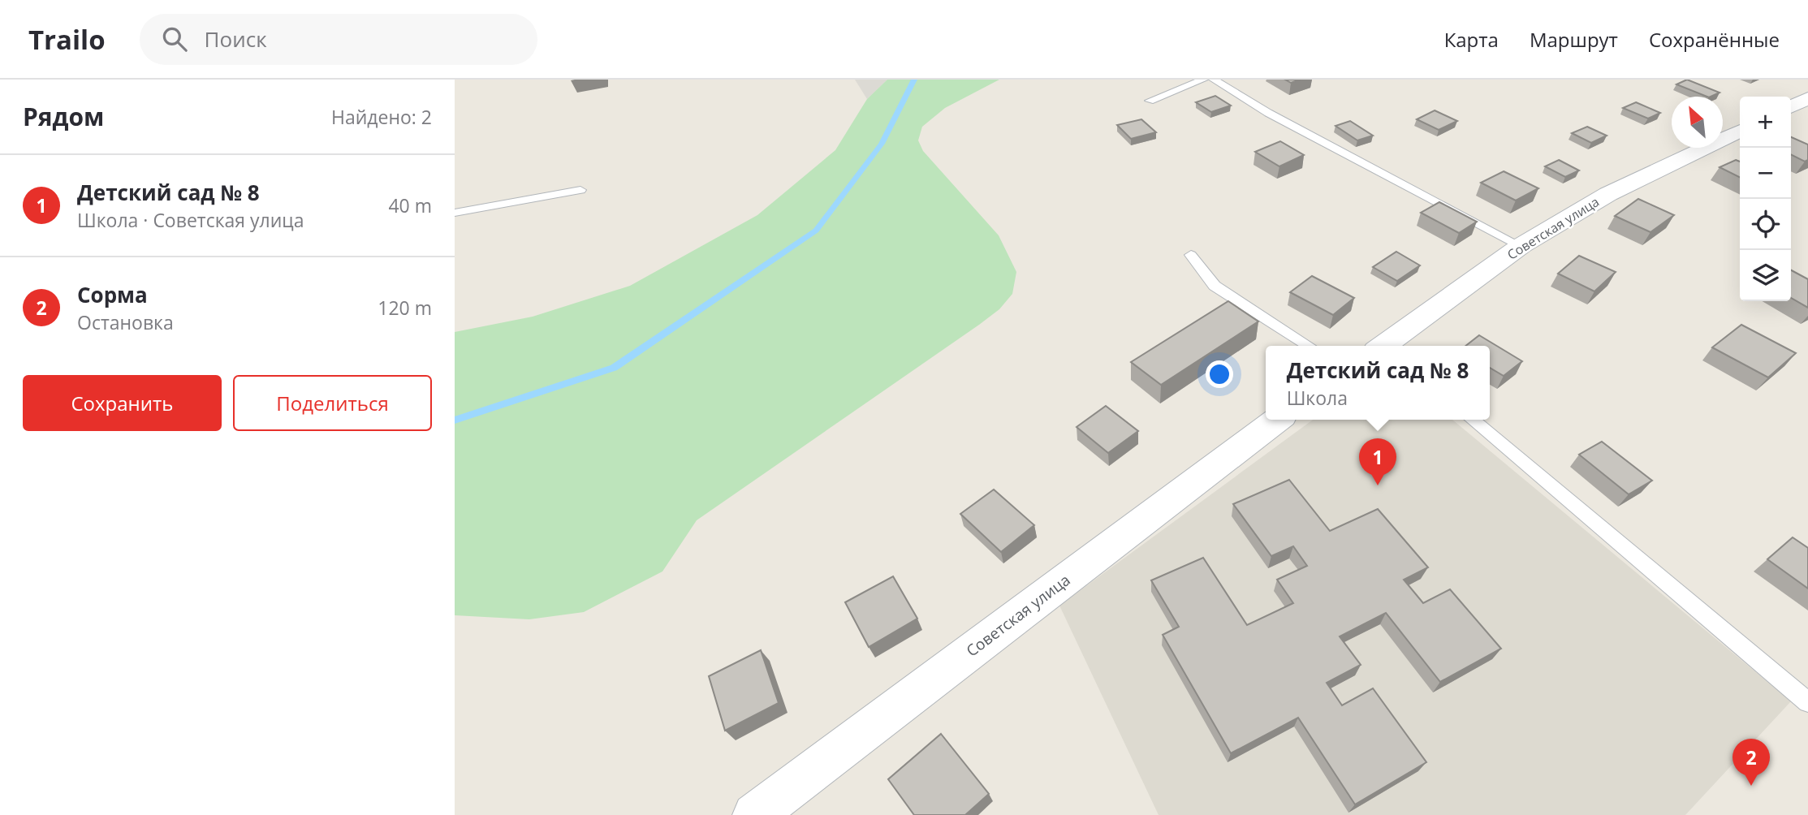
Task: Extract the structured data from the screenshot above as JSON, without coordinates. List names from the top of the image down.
{
  "streets": {
    "street": ["Советская улица"]
  },
  "north": "top left",
  "page": {
    "header": "Trailo",
    "search": "Поиск",
    "nav": ["Карта", "Маршрут", "Сохранённые"],
    "heading": ["Рядом", "Найдено: 2"],
    "map_buttons": ["+", "−"],
    "list": [
      {
        "mark": "1",
        "name": "Детский сад № 8",
        "note": "Школа · Советская улица",
        "value": "40 m"
      },
      {
        "mark": "2",
        "name": "Сорма",
        "note": "Остановка",
        "value": "120 m"
      }
    ],
    "popup": ["Детский сад № 8", "Школа"],
    "buttons": ["Сохранить", "Поделиться"],
    "pins": ["1", "2"]
  }
}
